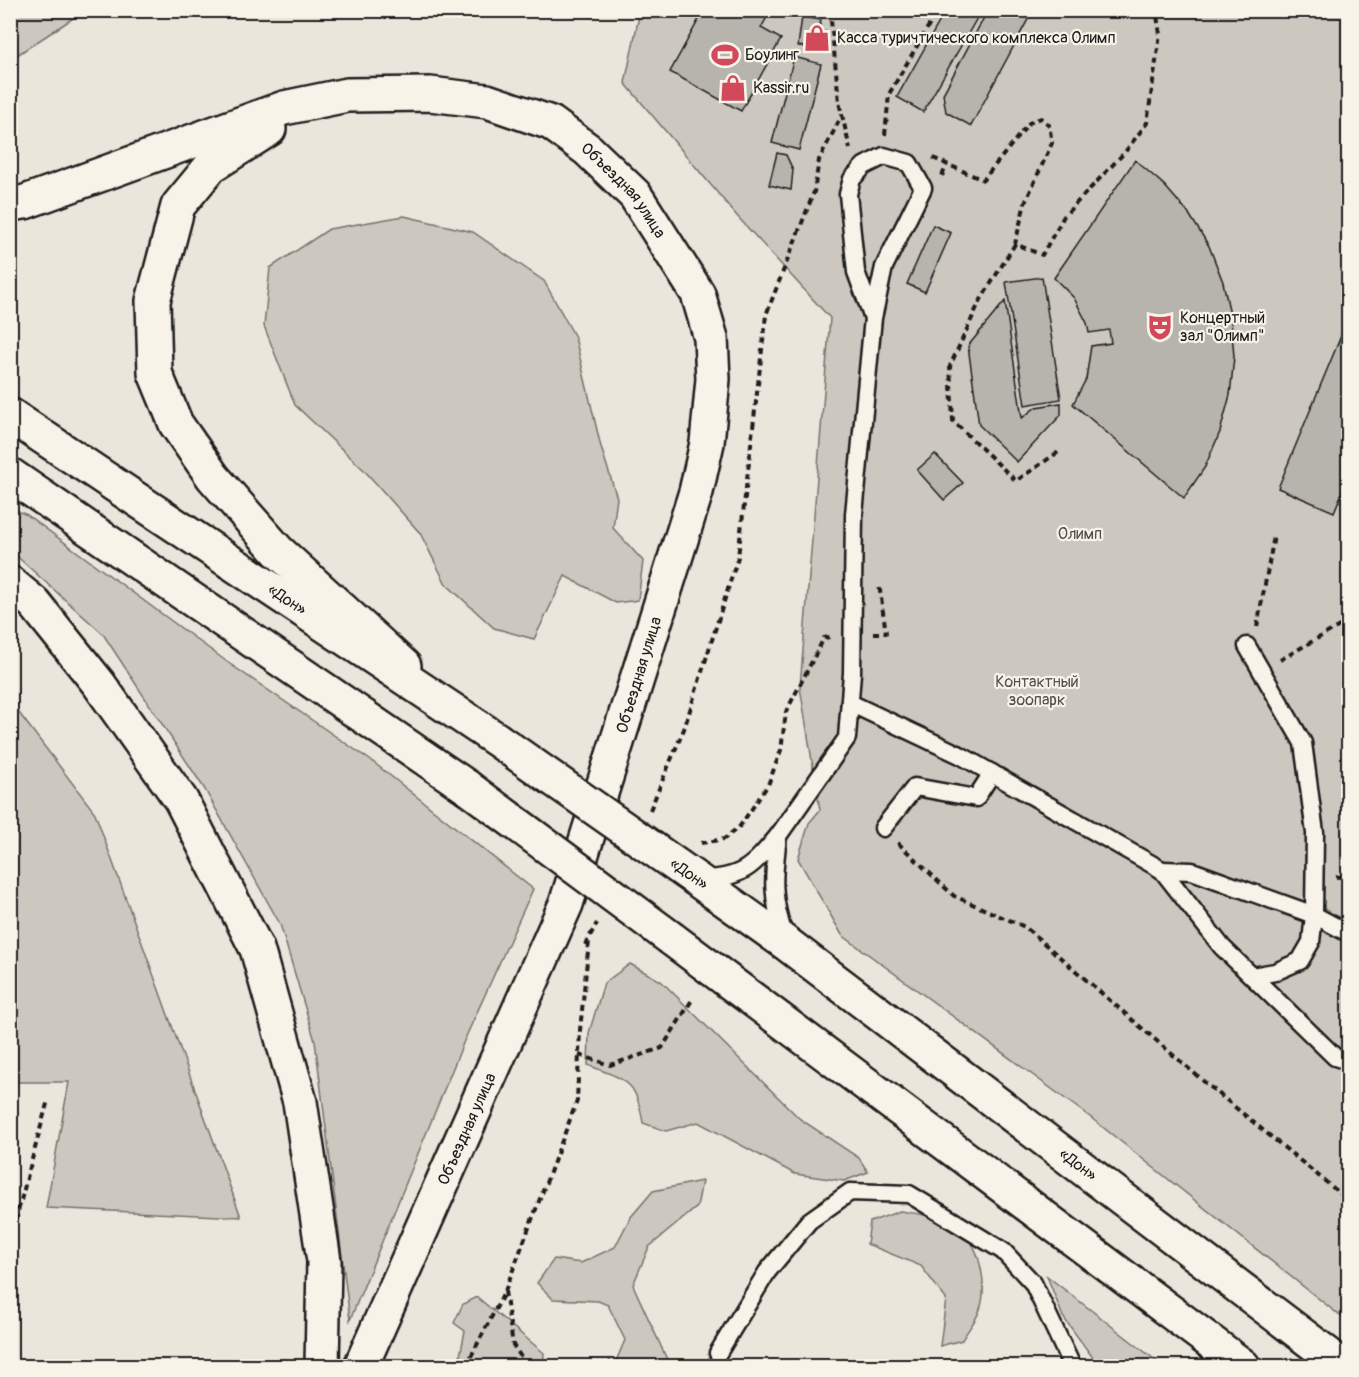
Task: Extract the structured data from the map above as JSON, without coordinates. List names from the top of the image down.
{
  "streets": {
    "main road": ["Объездная улица", "«Дон»"]
  },
  "parks": ["Олимп", "Контактный зоопарк"],
  "places": {
    "shop": ["Касса туричтического комплекса Олимп", "Kassir.ru"],
    "sports": ["Боулинг"],
    "theatre": ["Концертный зал \"Олимп\""]
  }
}
